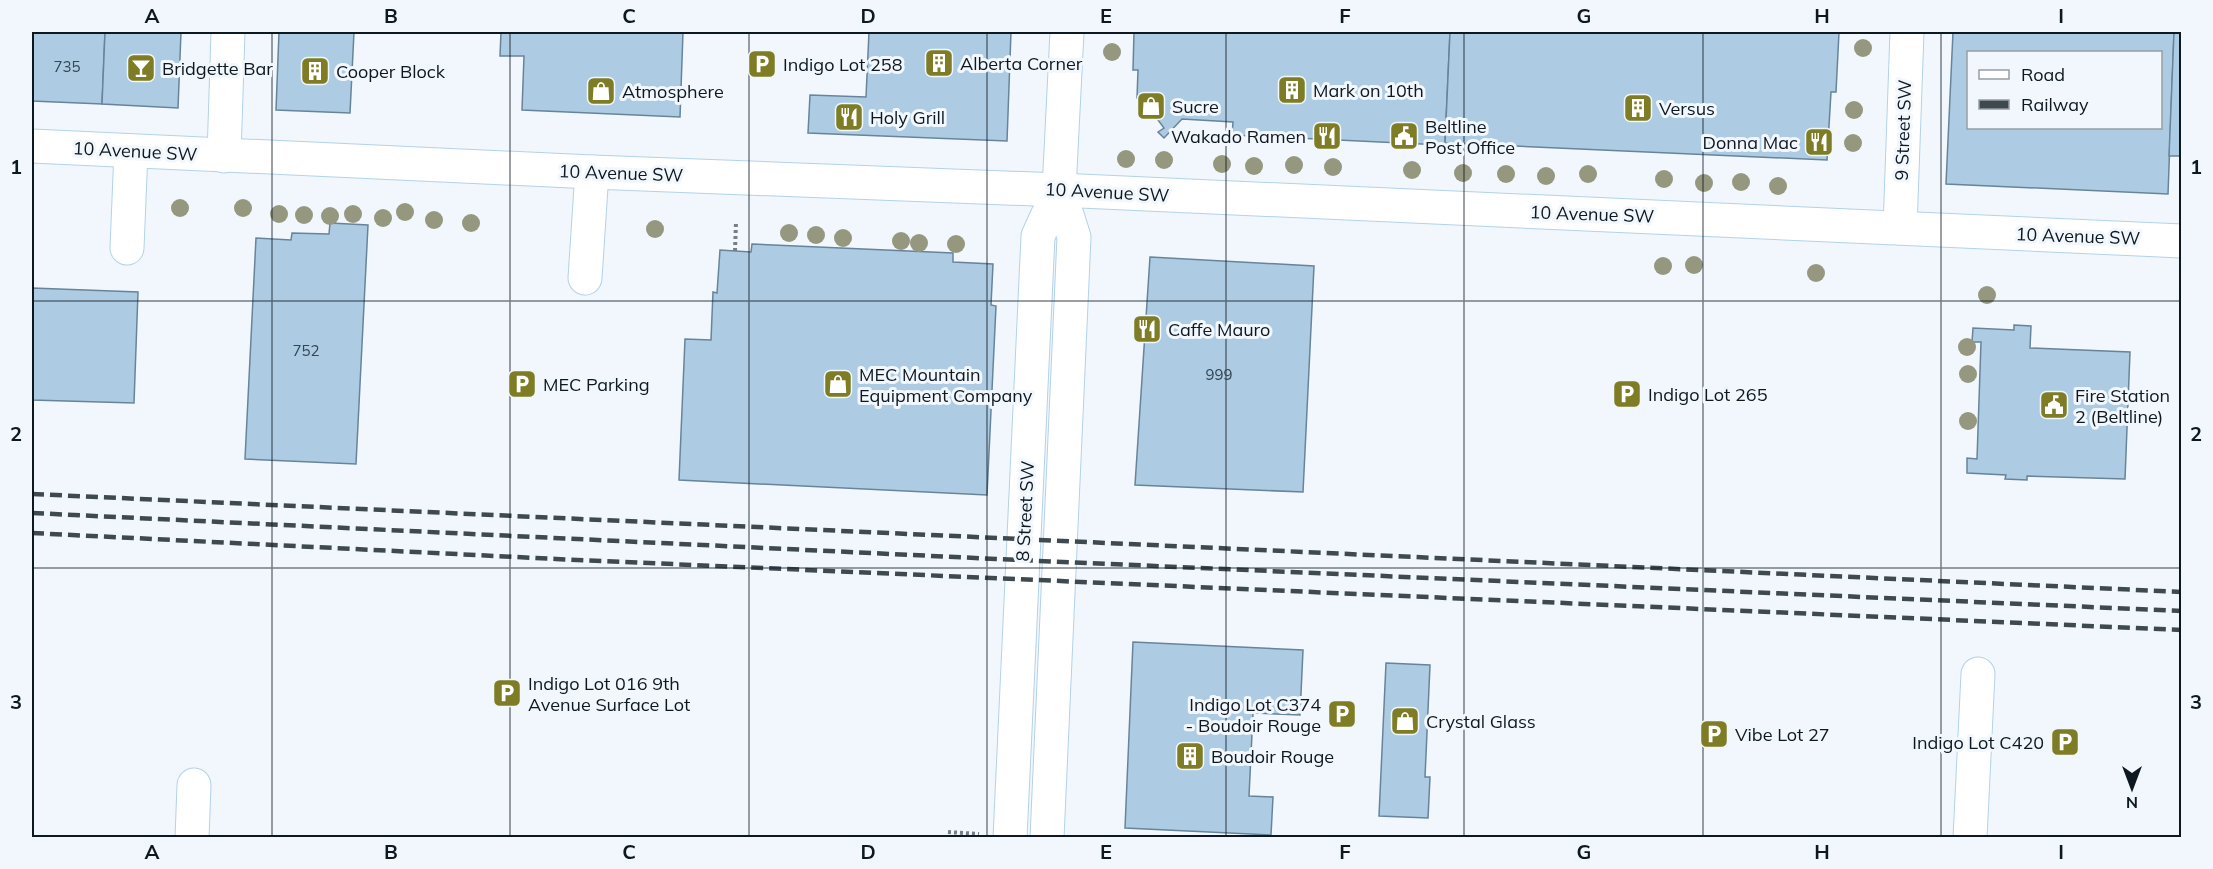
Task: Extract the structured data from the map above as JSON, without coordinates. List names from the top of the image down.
{
  "streets": {
    "street": ["9 Street SW", "10 Avenue SW", "8 Street SW"]
  },
  "crossings": [
    ["9 Street SW", "10 Avenue SW"],
    ["10 Avenue SW", "8 Street SW"]
  ],
  "places": {
    "building": [
      "Alberta Corner",
      "Cooper Block",
      "Mark on 10th",
      "Versus",
      "Boudoir Rouge"
    ],
    "parking": [
      "Indigo Lot 258",
      "MEC Parking",
      "Indigo Lot 265",
      "Indigo Lot 016 9th Avenue Surface Lot",
      "Indigo Lot C374 - Boudoir Rouge",
      "Vibe Lot 27",
      "Indigo Lot C420"
    ],
    "bar": ["Bridgette Bar"],
    "shop": [
      "Atmosphere",
      "Sucre",
      "MEC Mountain Equipment Company",
      "Crystal Glass"
    ],
    "restaurant": [
      "Holy Grill",
      "Wakado Ramen",
      "Donna Mac",
      "Caffe Mauro"
    ],
    "public building": ["Beltline Post Office", "Fire Station 2 (Beltline)"]
  },
  "house_numbers": ["735", "752", "999"],
  "legend": ["Road", "Railway"],
  "north": "bottom",
  "grid": {
    "columns": [
      "A",
      "B",
      "C",
      "D",
      "E",
      "F",
      "G",
      "H",
      "I"
    ],
    "rows": ["1", "2", "3"]
  }
}
